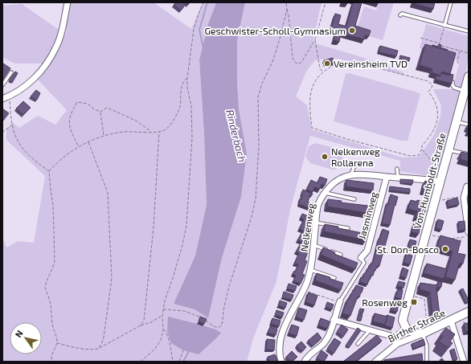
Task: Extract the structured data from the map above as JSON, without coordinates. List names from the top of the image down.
{
  "streets": {
    "street": [
      "Von-Humboldt-Straße",
      "Jasminweg",
      "Nelkenweg",
      "Birther Straße"
    ]
  },
  "crossings": [
    ["Von-Humboldt-Straße", "Nelkenweg"],
    ["Von-Humboldt-Straße", "Birther Straße"],
    ["Jasminweg", "Nelkenweg"]
  ],
  "water": ["Rinderbach"],
  "places": {
    "other": [
      "Geschwister-Scholl-Gymnasium",
      "Vereinsheim TVD",
      "Nelkenweg Rollarena",
      "St. Don-Bosco"
    ],
    "transit": ["Rosenweg"]
  },
  "north": "top left"
}
